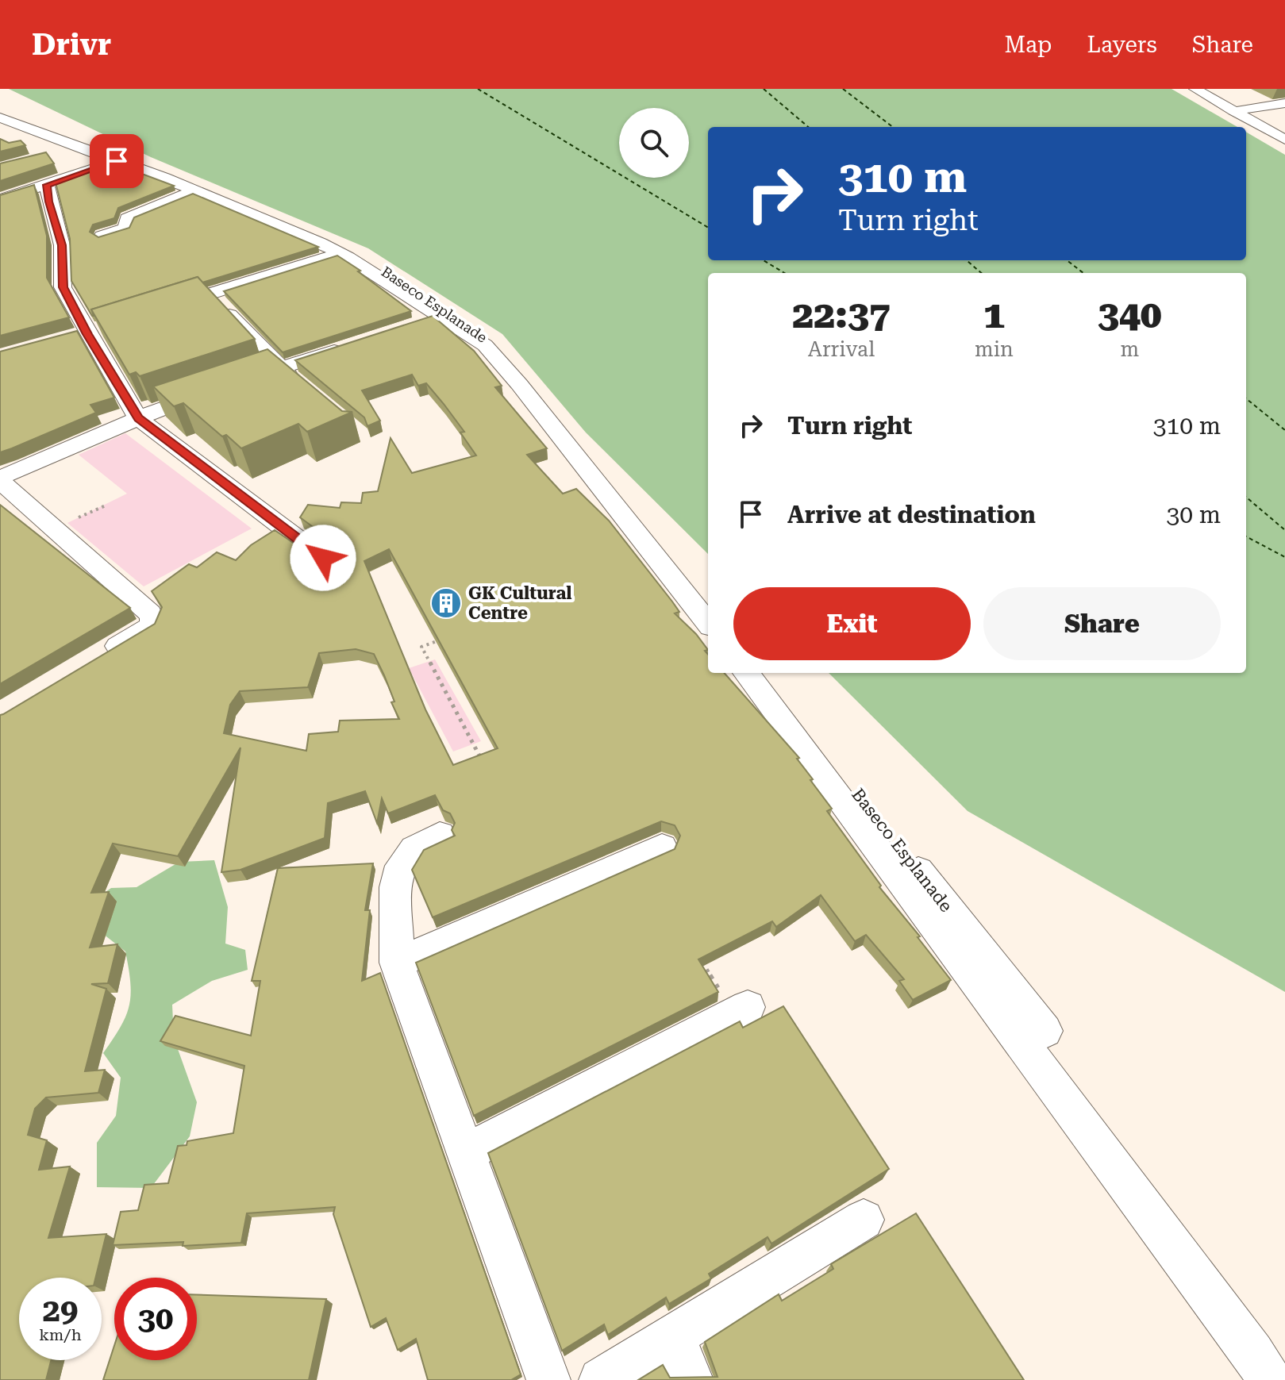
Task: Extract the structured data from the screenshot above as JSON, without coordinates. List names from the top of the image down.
{
  "streets": {
    "street": ["Baseco Esplanade"]
  },
  "places": {
    "building": ["GK Cultural Centre"]
  },
  "page": {
    "header": "Drivr",
    "nav": ["Map", "Layers", "Share"],
    "turn": ["310 m", "Turn right"],
    "eta": [
      "22:37",
      "Arrival",
      "1",
      "min",
      "340",
      "m"
    ],
    "list": [
      {
        "name": "Turn right",
        "value": "310 m"
      },
      {
        "name": "Arrive at destination",
        "value": "30 m"
      }
    ],
    "buttons": ["Exit", "Share"],
    "speed": "29 km/h",
    "limit": "30"
  }
}
